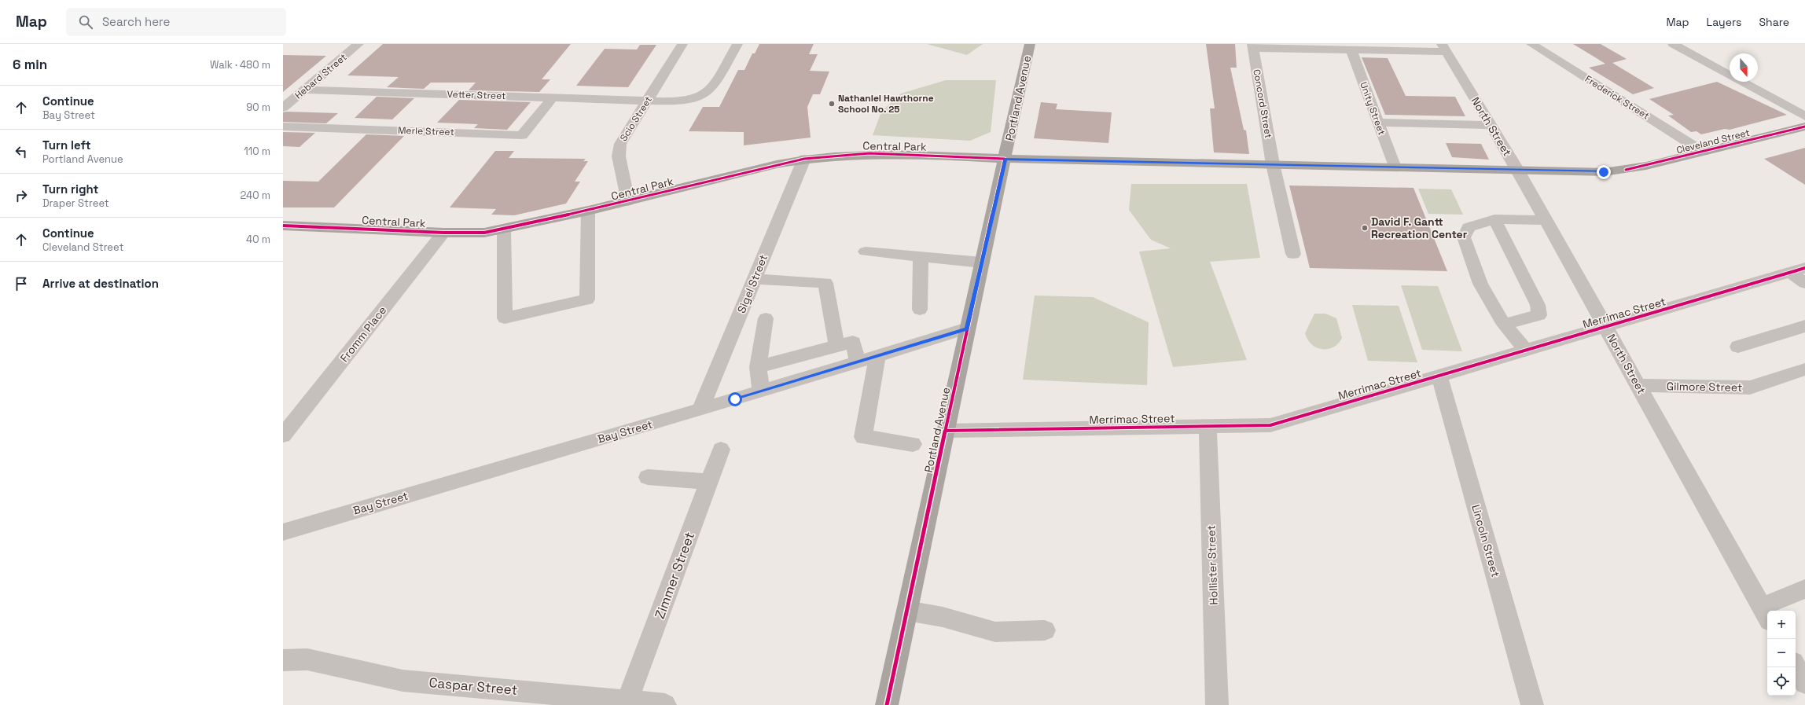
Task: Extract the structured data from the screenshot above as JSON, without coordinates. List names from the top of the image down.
{
  "streets": {
    "main road": ["Portland Avenue", "Cleveland Street", "Central Park"],
    "street": [
      "Hebard Street",
      "Vetter Street",
      "Frederick Street",
      "Concord Street",
      "Unity Street",
      "Scio Street",
      "North Street",
      "Merle Street",
      "Sigel Street",
      "Merrimac Street",
      "Fromm Place",
      "Gilmore Street",
      "Bay Street",
      "Lincoln Street",
      "Hollister Street",
      "Zimmer Street",
      "Caspar Street"
    ]
  },
  "crossings": [
    ["Hebard Street", "Vetter Street"],
    ["Vetter Street", "Scio Street"],
    ["Vetter Street", "Merle Street"],
    ["Frederick Street", "Cleveland Street"],
    ["Portland Avenue", "Central Park"],
    ["Portland Avenue", "Merrimac Street"],
    ["Portland Avenue", "Bay Street"],
    ["Concord Street", "Cleveland Street"],
    ["Concord Street", "Central Park"],
    ["Unity Street", "Cleveland Street"],
    ["Scio Street", "Central Park"],
    ["North Street", "Cleveland Street"],
    ["North Street", "Merrimac Street"],
    ["North Street", "Gilmore Street"],
    ["Cleveland Street", "Central Park"],
    ["Central Park", "Sigel Street"],
    ["Central Park", "Fromm Place"],
    ["Sigel Street", "Bay Street"],
    ["Merrimac Street", "Lincoln Street"],
    ["Merrimac Street", "Hollister Street"],
    ["Zimmer Street", "Caspar Street"]
  ],
  "places": ["Nathaniel Hawthorne School No. 25", "David F. Gantt Recreation Center"],
  "north": "bottom",
  "page": {
    "header": "Map",
    "search": "Search here",
    "nav": ["Map", "Layers", "Share"],
    "heading": ["6 min", "Walk · 480 m"],
    "list": [
      ["Continue", "Bay Street", "90 m"],
      ["Turn left", "Portland Avenue", "110 m"],
      ["Turn right", "Draper Street", "240 m"],
      ["Continue", "Cleveland Street", "40 m"],
      "Arrive at destination"
    ],
    "map_buttons": ["+", "−"]
  }
}
